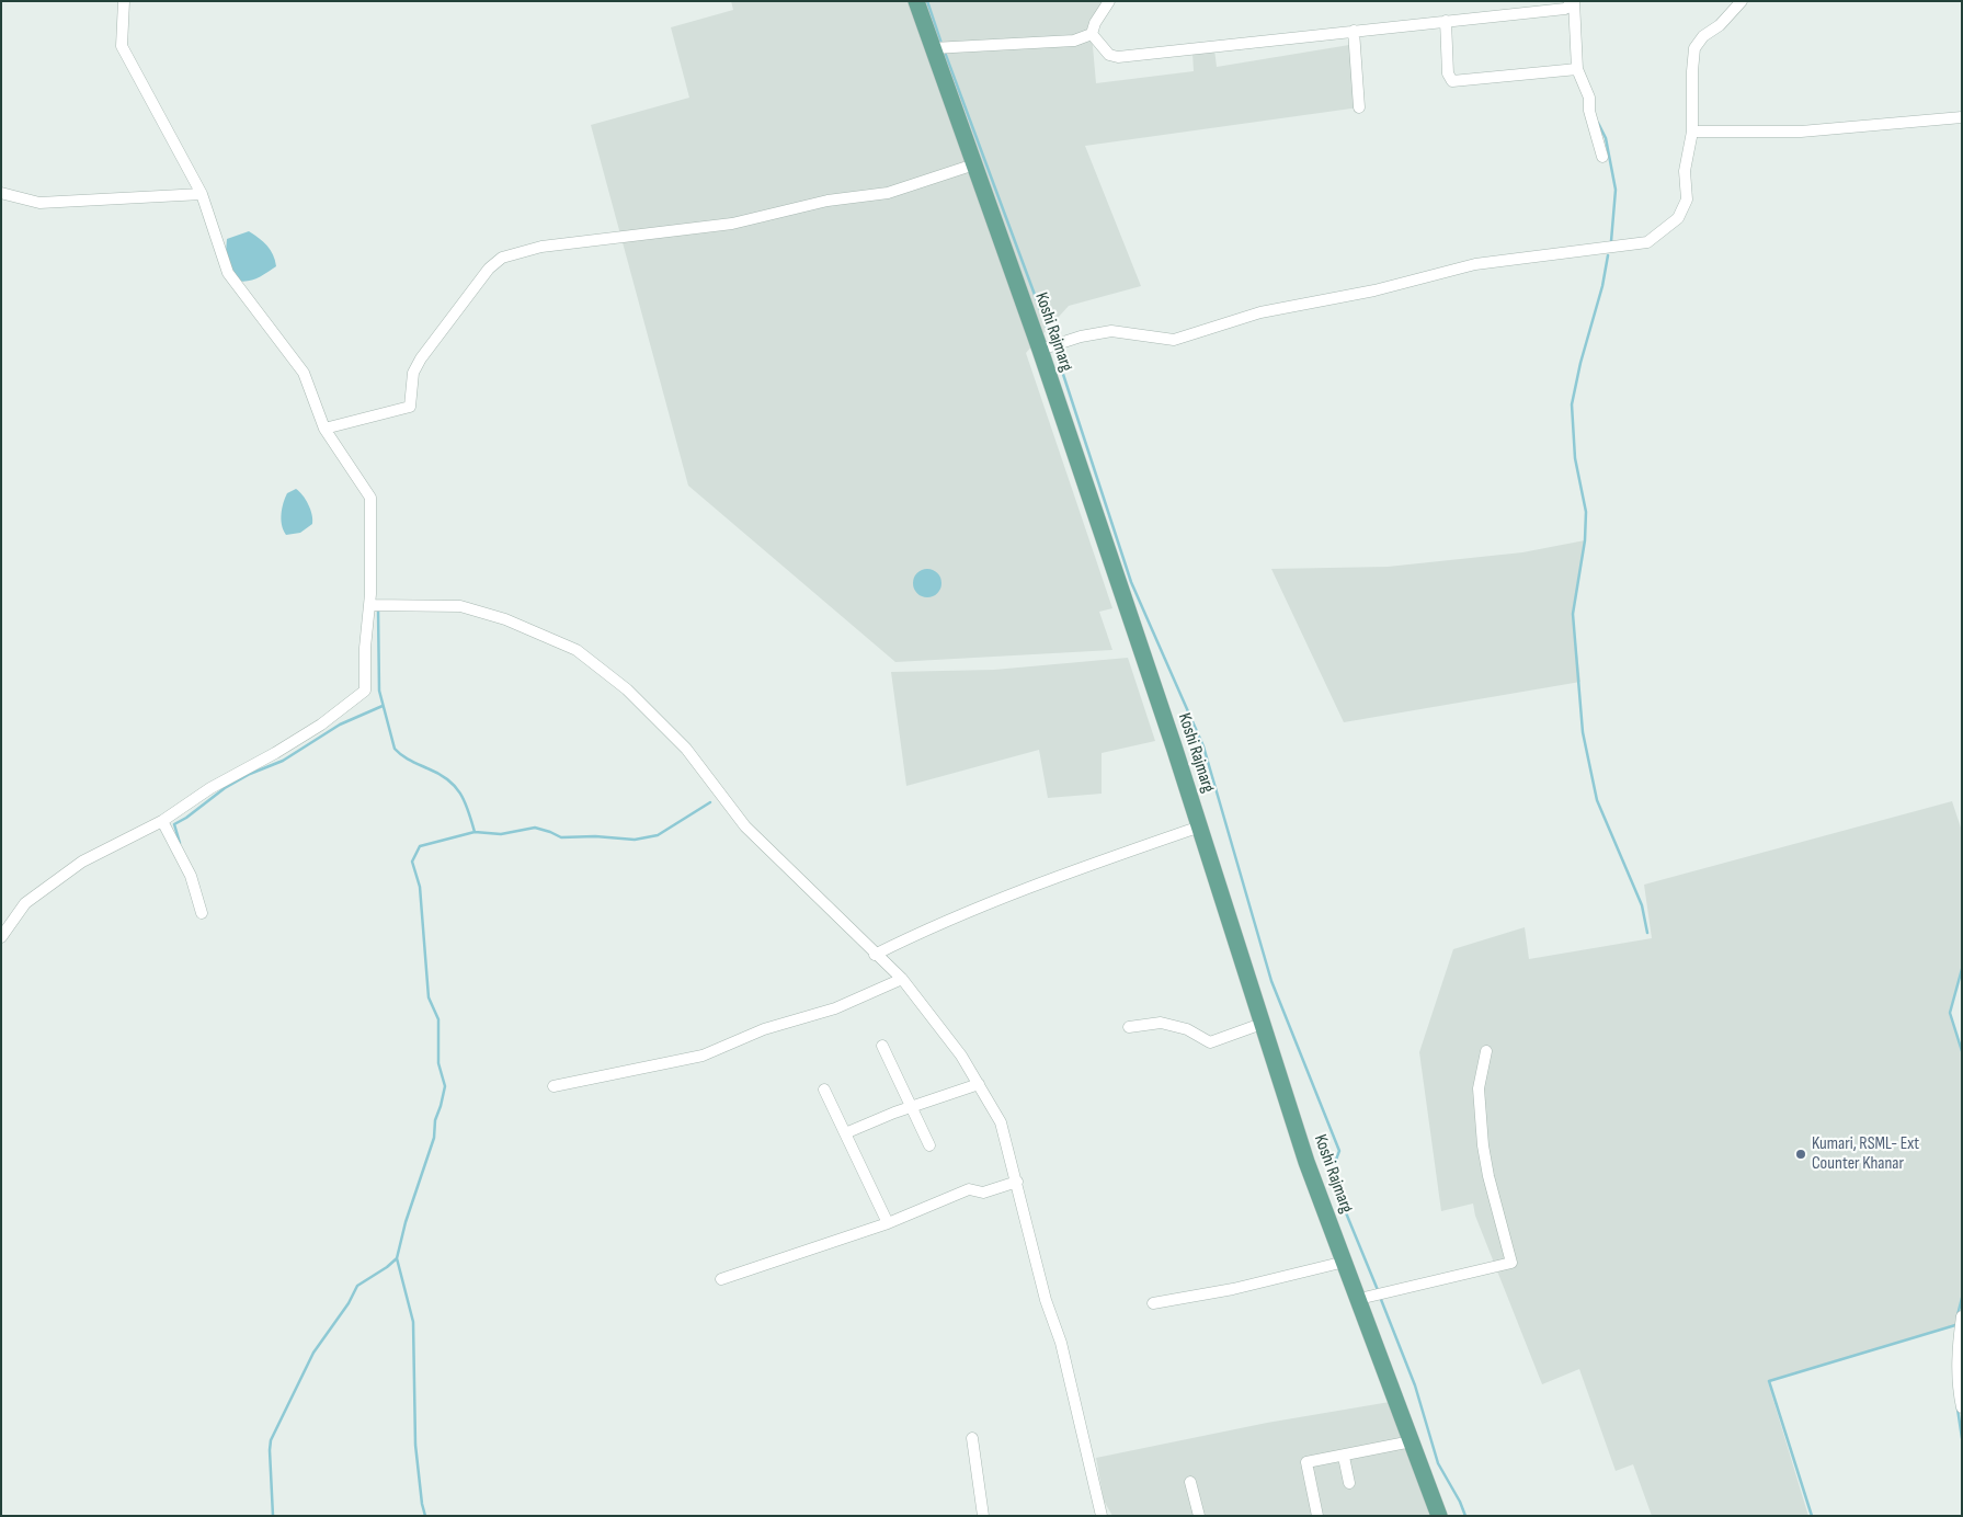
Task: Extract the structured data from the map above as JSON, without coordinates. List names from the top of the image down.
{
  "streets": {
    "main road": ["Koshi Rajmarg"]
  },
  "places": ["Kumari, RSML- Ext Counter Khanar"]
}
